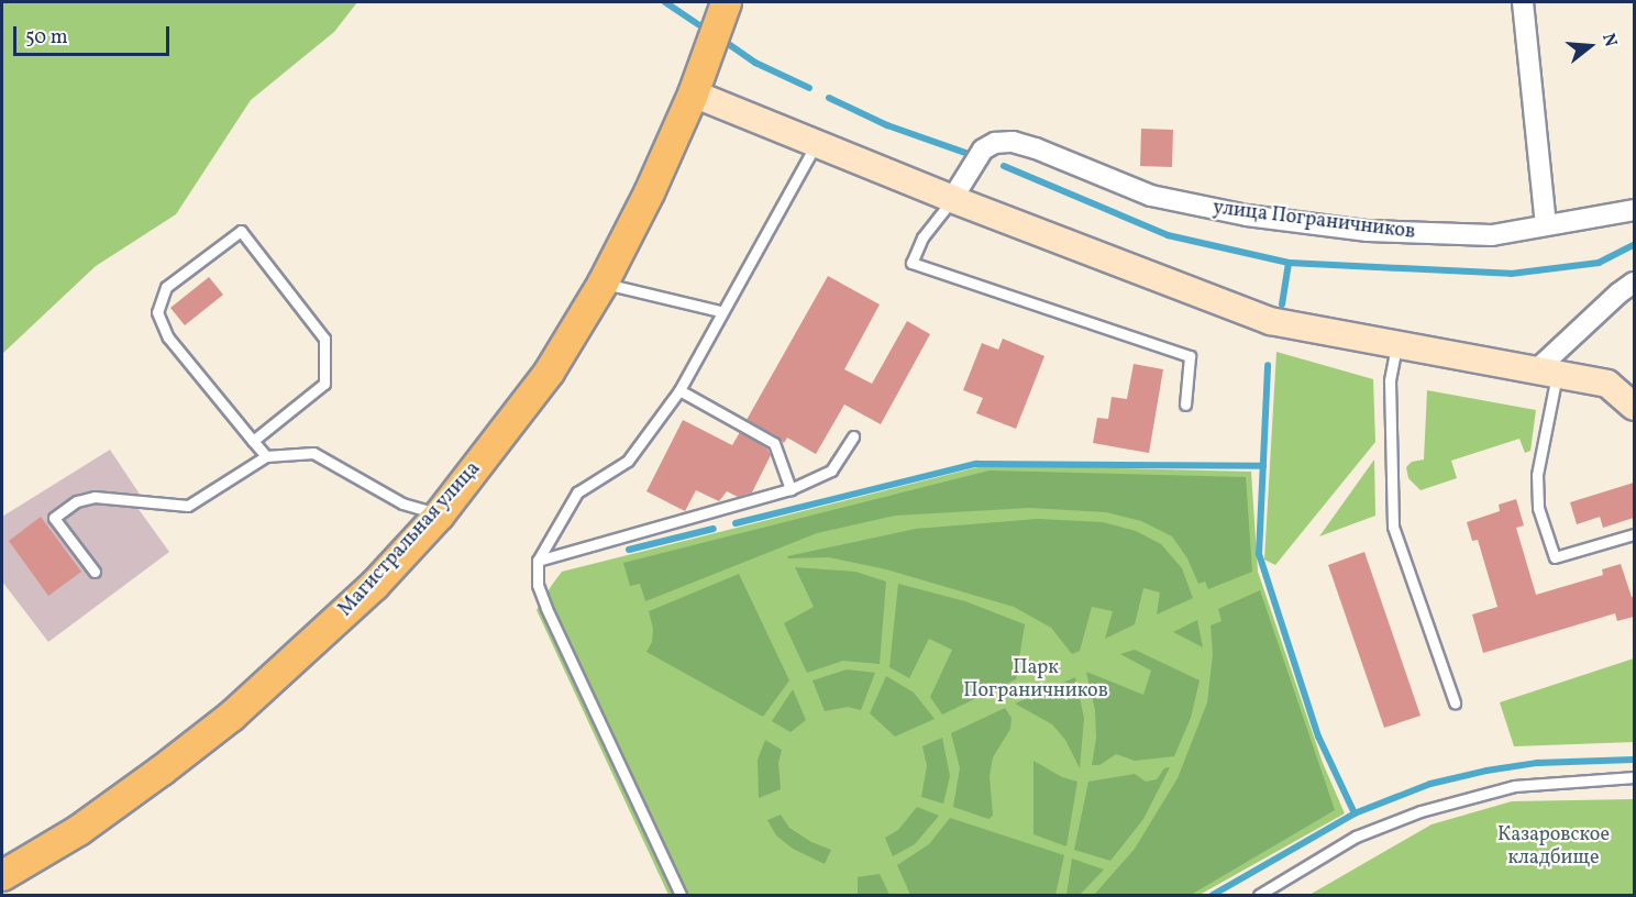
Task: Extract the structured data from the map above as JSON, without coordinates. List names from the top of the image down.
{
  "streets": {
    "main road": ["Магистральная улица"],
    "street": ["улица Пограничников"]
  },
  "parks": ["Парк Пограничников", "Казаровское кладбище"],
  "scale_bar": "50 m",
  "north": "right"
}
